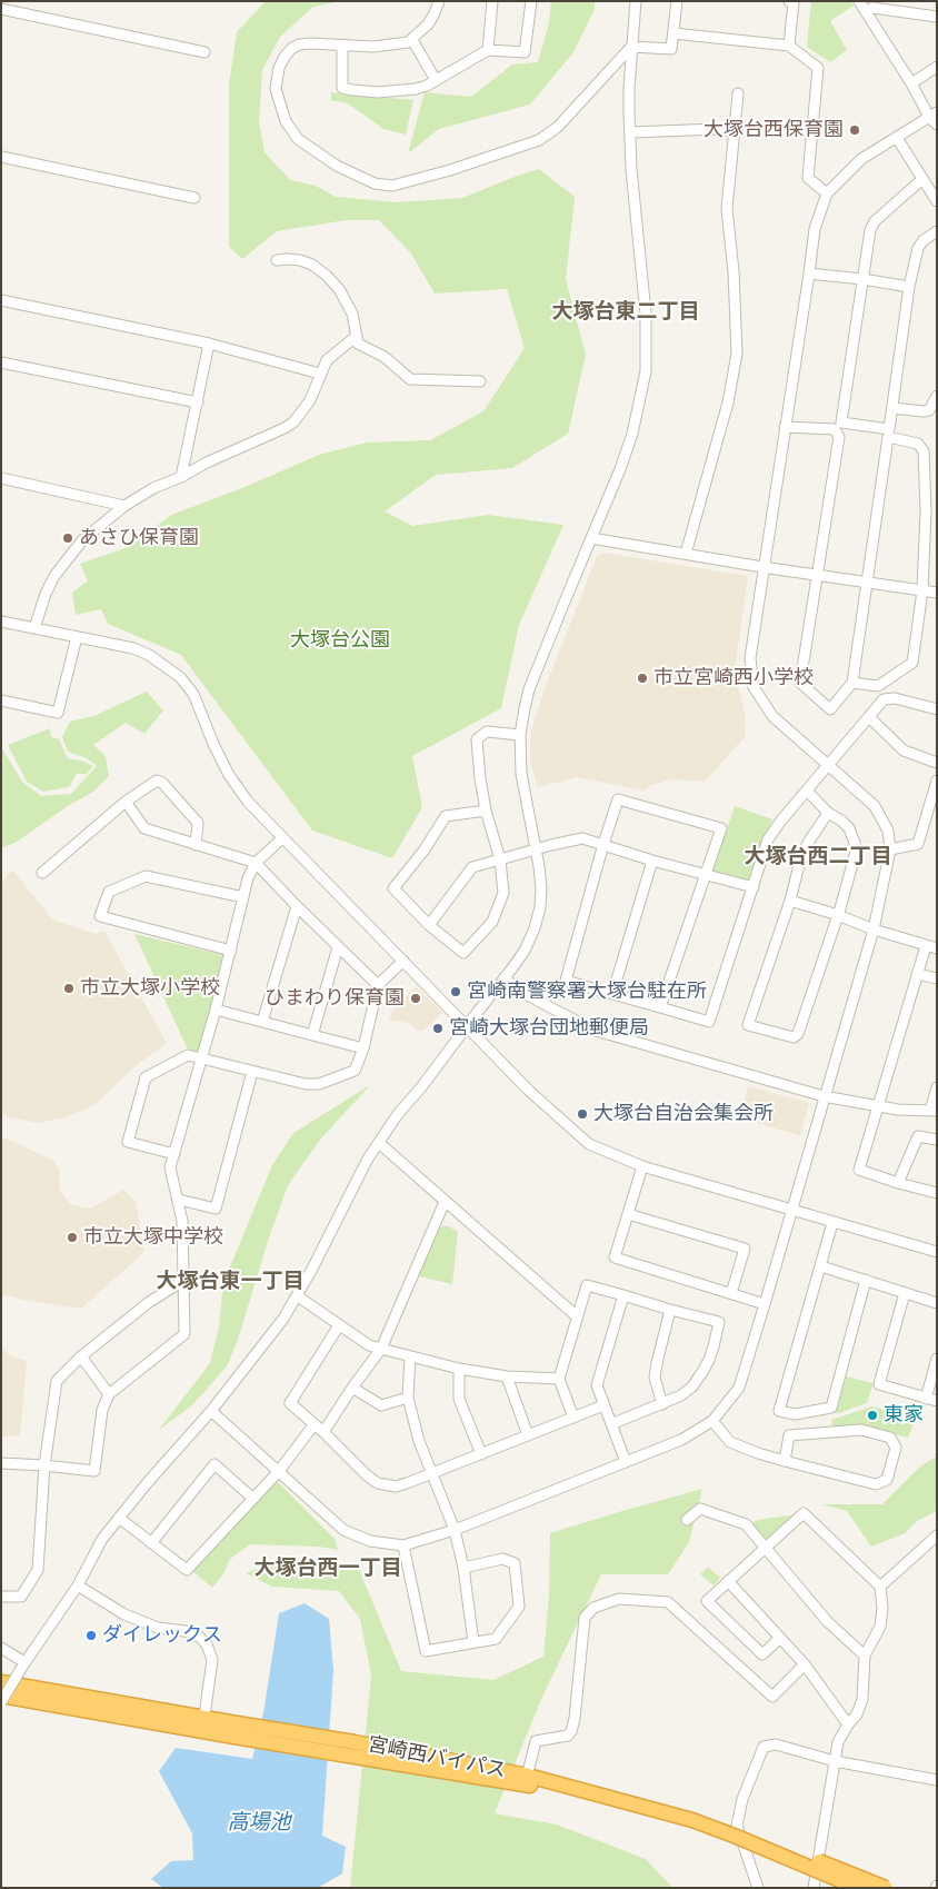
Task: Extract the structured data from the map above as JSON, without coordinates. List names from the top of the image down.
{
  "streets": {
    "highway": ["宮崎西バイパス"]
  },
  "districts": [
    "大塚台東二丁目",
    "大塚台西二丁目",
    "大塚台東一丁目",
    "大塚台西一丁目"
  ],
  "water": ["高場池"],
  "parks": ["大塚台公園"],
  "places": [
    "大塚台西保育園",
    "あさひ保育園",
    "市立宮崎西小学校",
    "市立大塚小学校",
    "宮崎南警察署大塚台駐在所",
    "ひまわり保育園",
    "宮崎大塚台団地郵便局",
    "大塚台自治会集会所",
    "市立大塚中学校",
    "東家",
    "ダイレックス"
  ]
}
